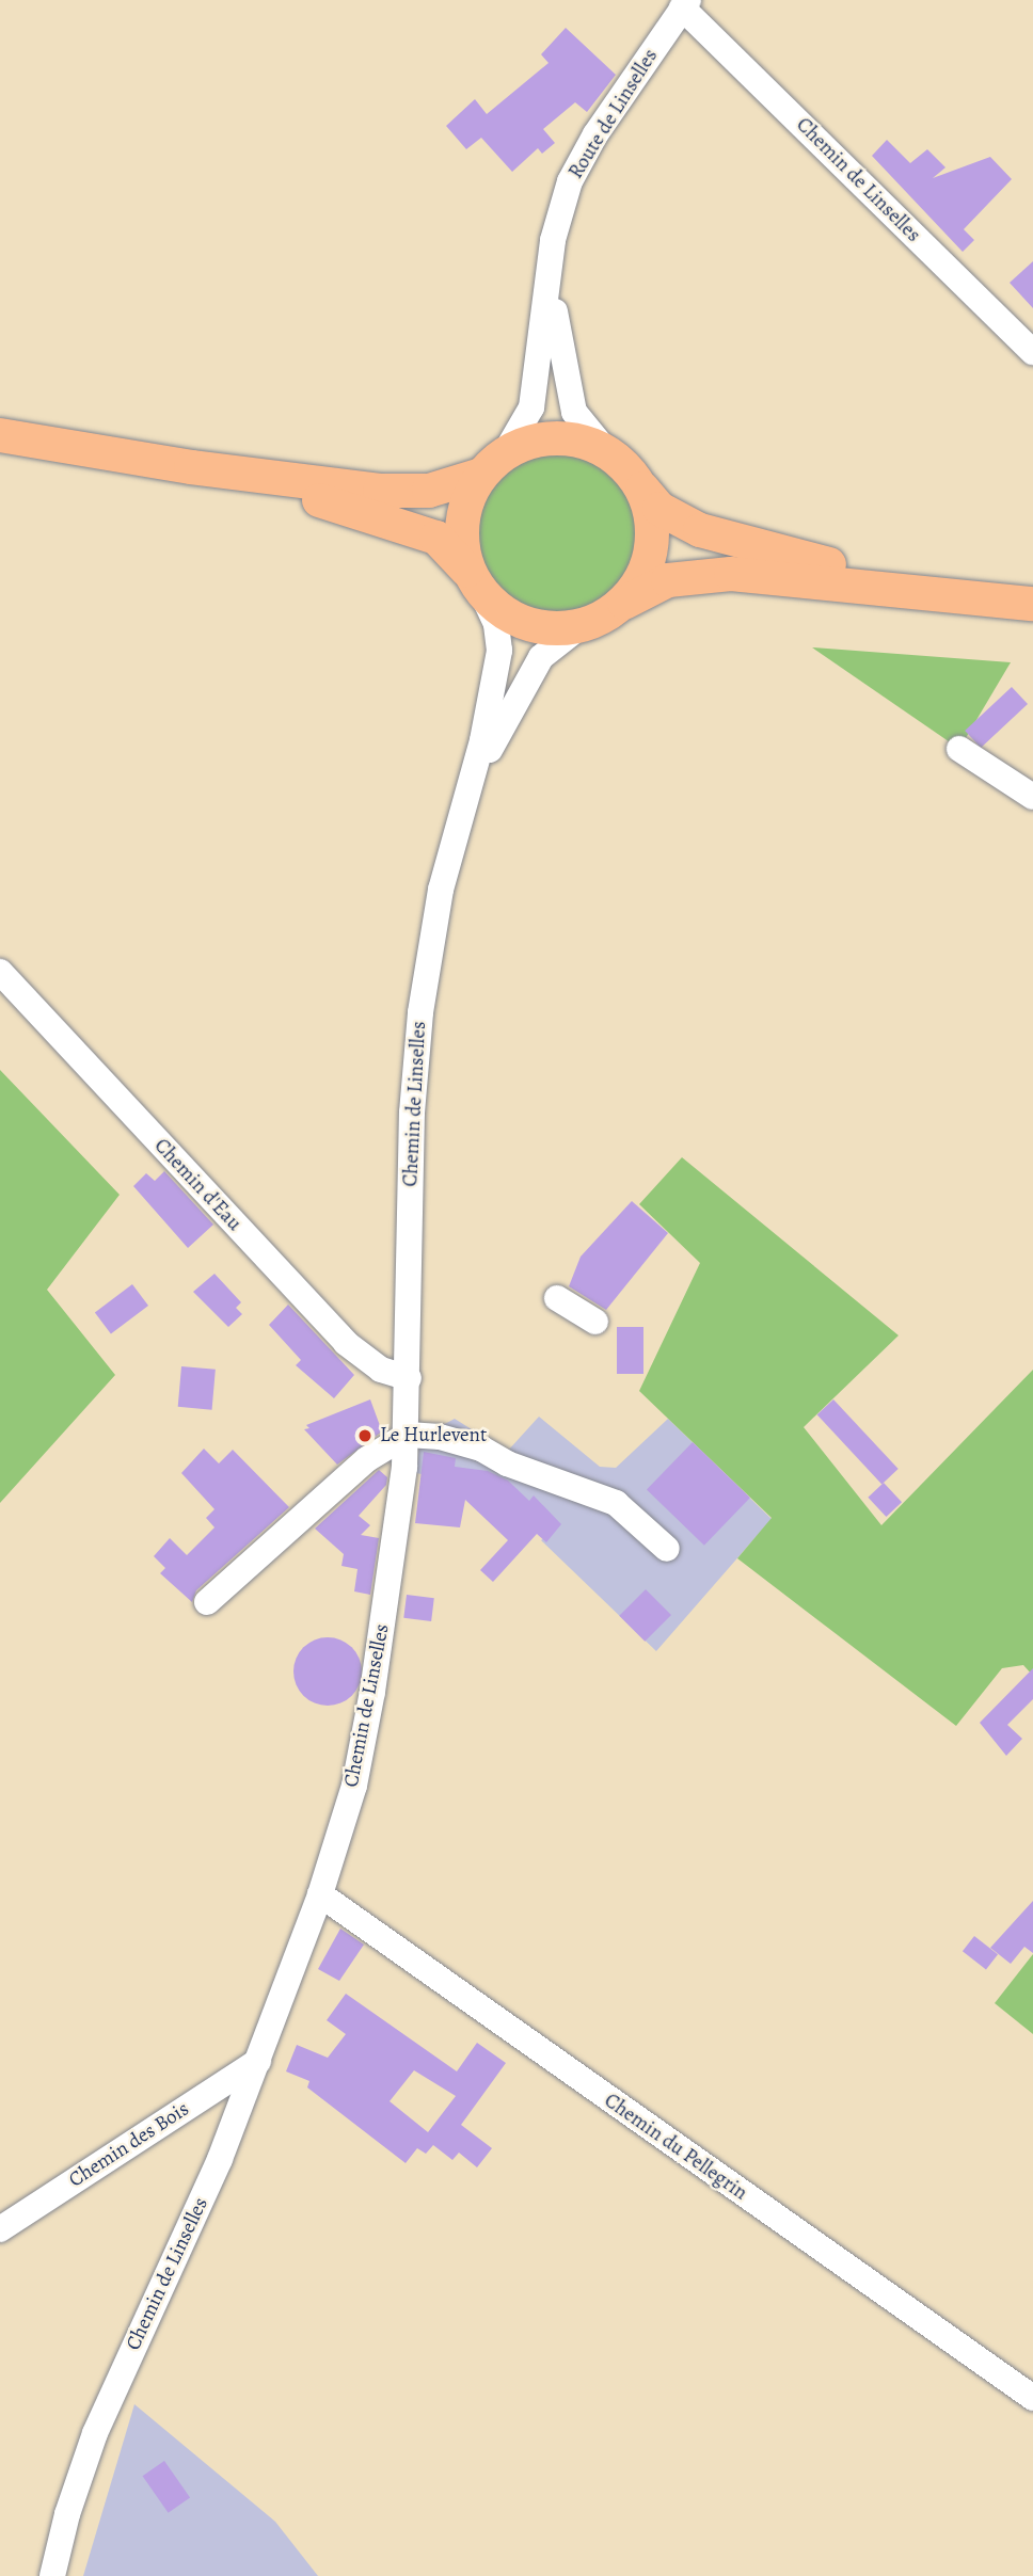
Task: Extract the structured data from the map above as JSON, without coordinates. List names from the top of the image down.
{
  "streets": {
    "street": [
      "Route de Linselles",
      "Chemin de Linselles",
      "Chemin d'Eau",
      "Chemin des Bois",
      "Chemin du Pellegrin"
    ]
  },
  "crossings": [
    ["Route de Linselles", "Chemin de Linselles"],
    ["Chemin de Linselles", "Chemin d'Eau"],
    ["Chemin de Linselles", "Chemin des Bois"],
    ["Chemin de Linselles", "Chemin du Pellegrin"]
  ],
  "places": ["Le Hurlevent"]
}
